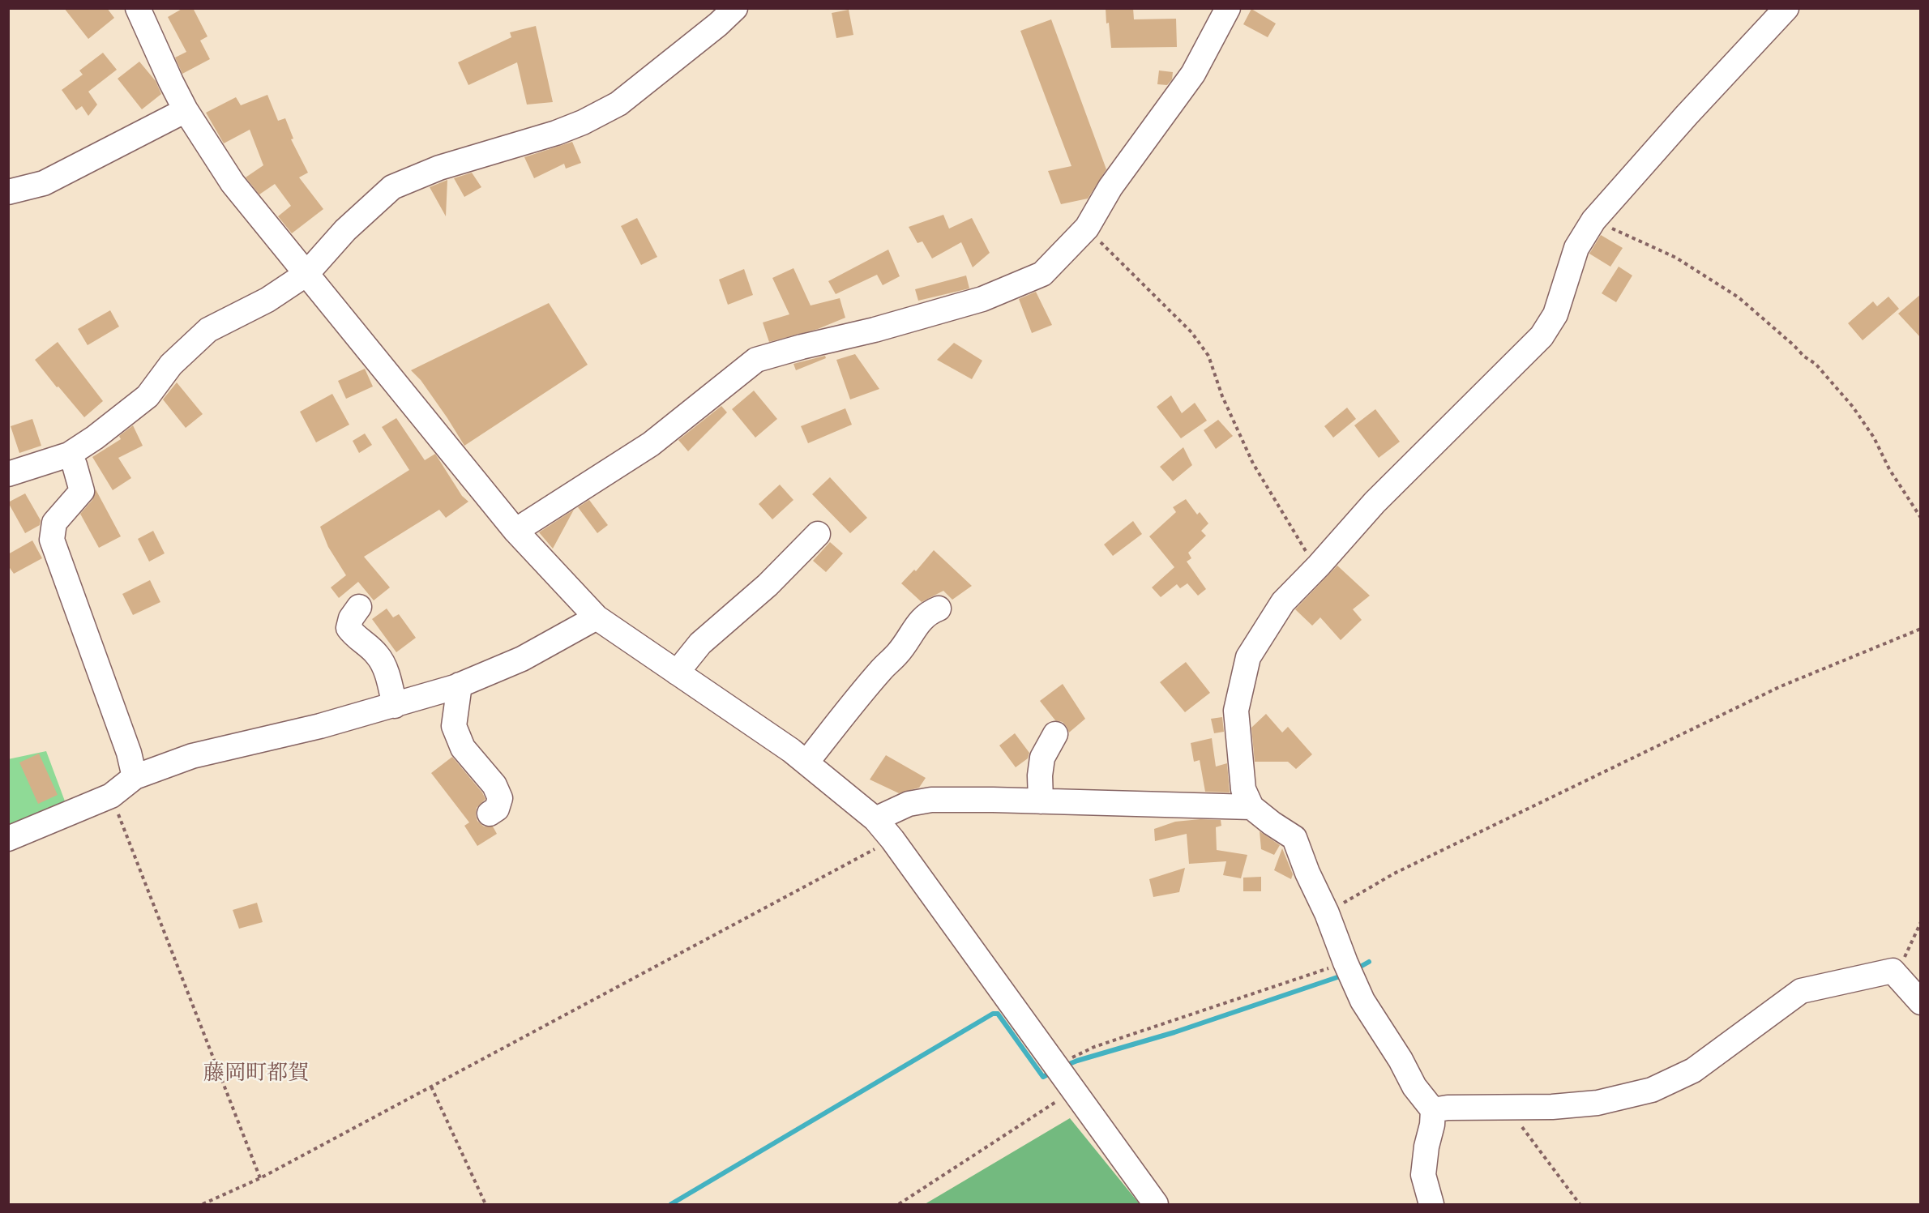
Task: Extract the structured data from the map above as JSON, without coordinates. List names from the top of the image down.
{
  "districts": ["藤岡町都賀"]
}
